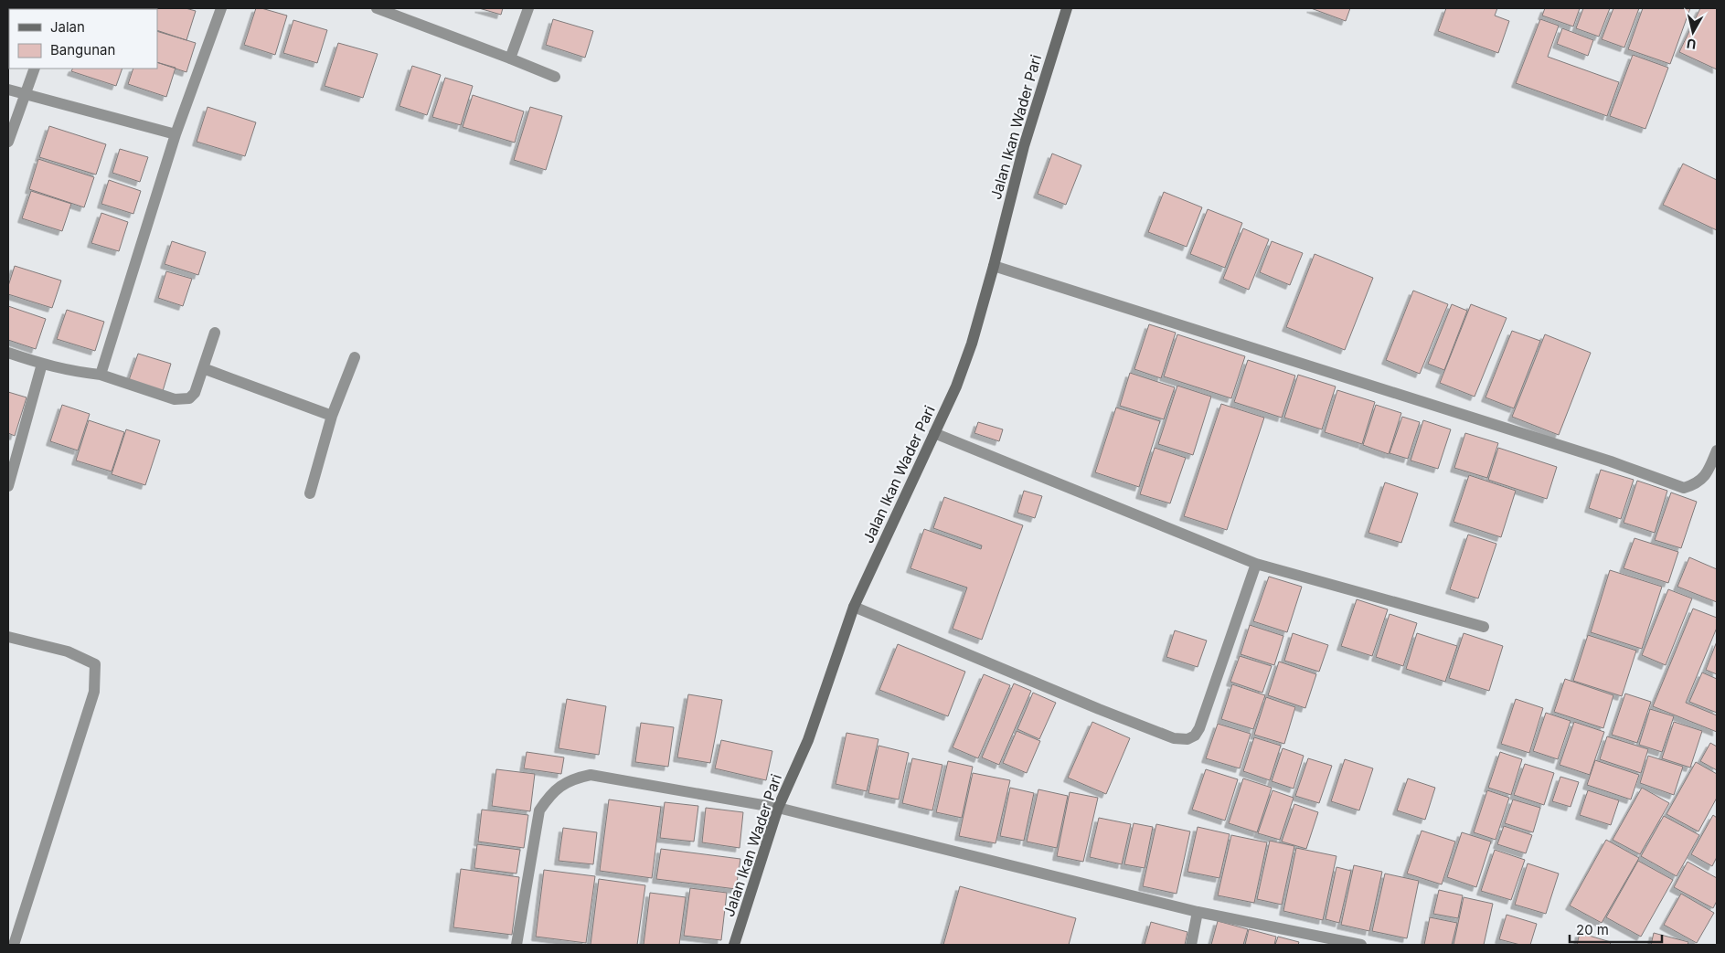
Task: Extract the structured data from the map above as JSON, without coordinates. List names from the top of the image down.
{
  "streets": {
    "street": ["Jalan Ikan Wader Pari"]
  },
  "legend": ["Jalan", "Bangunan"],
  "scale_bar": "20 m",
  "north": "bottom"
}
